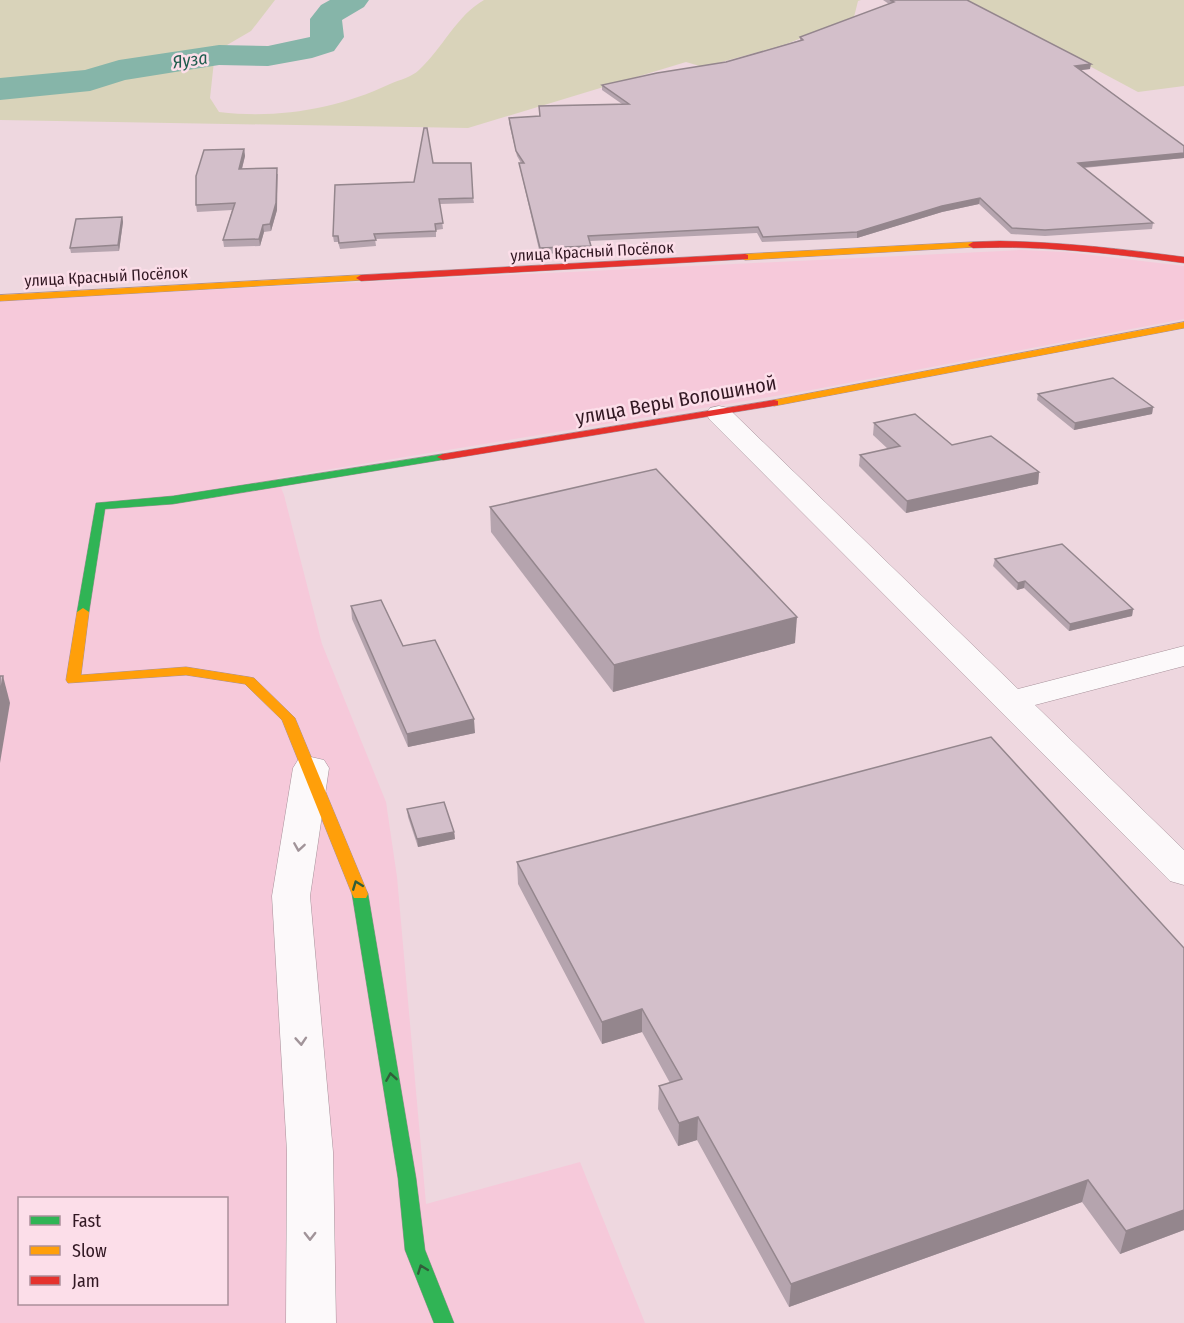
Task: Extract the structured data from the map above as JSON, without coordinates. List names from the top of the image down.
{
  "streets": {
    "street": ["улица Красный Посёлок", "улица Веры Волошиной"]
  },
  "water": ["Яуза"],
  "legend": ["Fast", "Slow", "Jam"]
}
